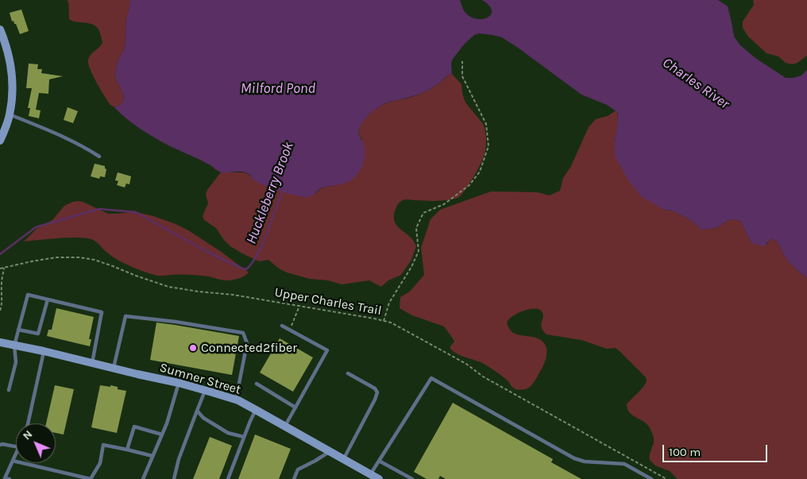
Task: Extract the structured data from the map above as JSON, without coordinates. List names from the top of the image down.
{
  "streets": {
    "street": ["Sumner Street"],
    "path": ["Upper Charles Trail"]
  },
  "water": ["Charles River", "Milford Pond", "Huckleberry Brook"],
  "places": ["Connected2fiber"],
  "scale_bar": "100 m",
  "north": "top left"
}
